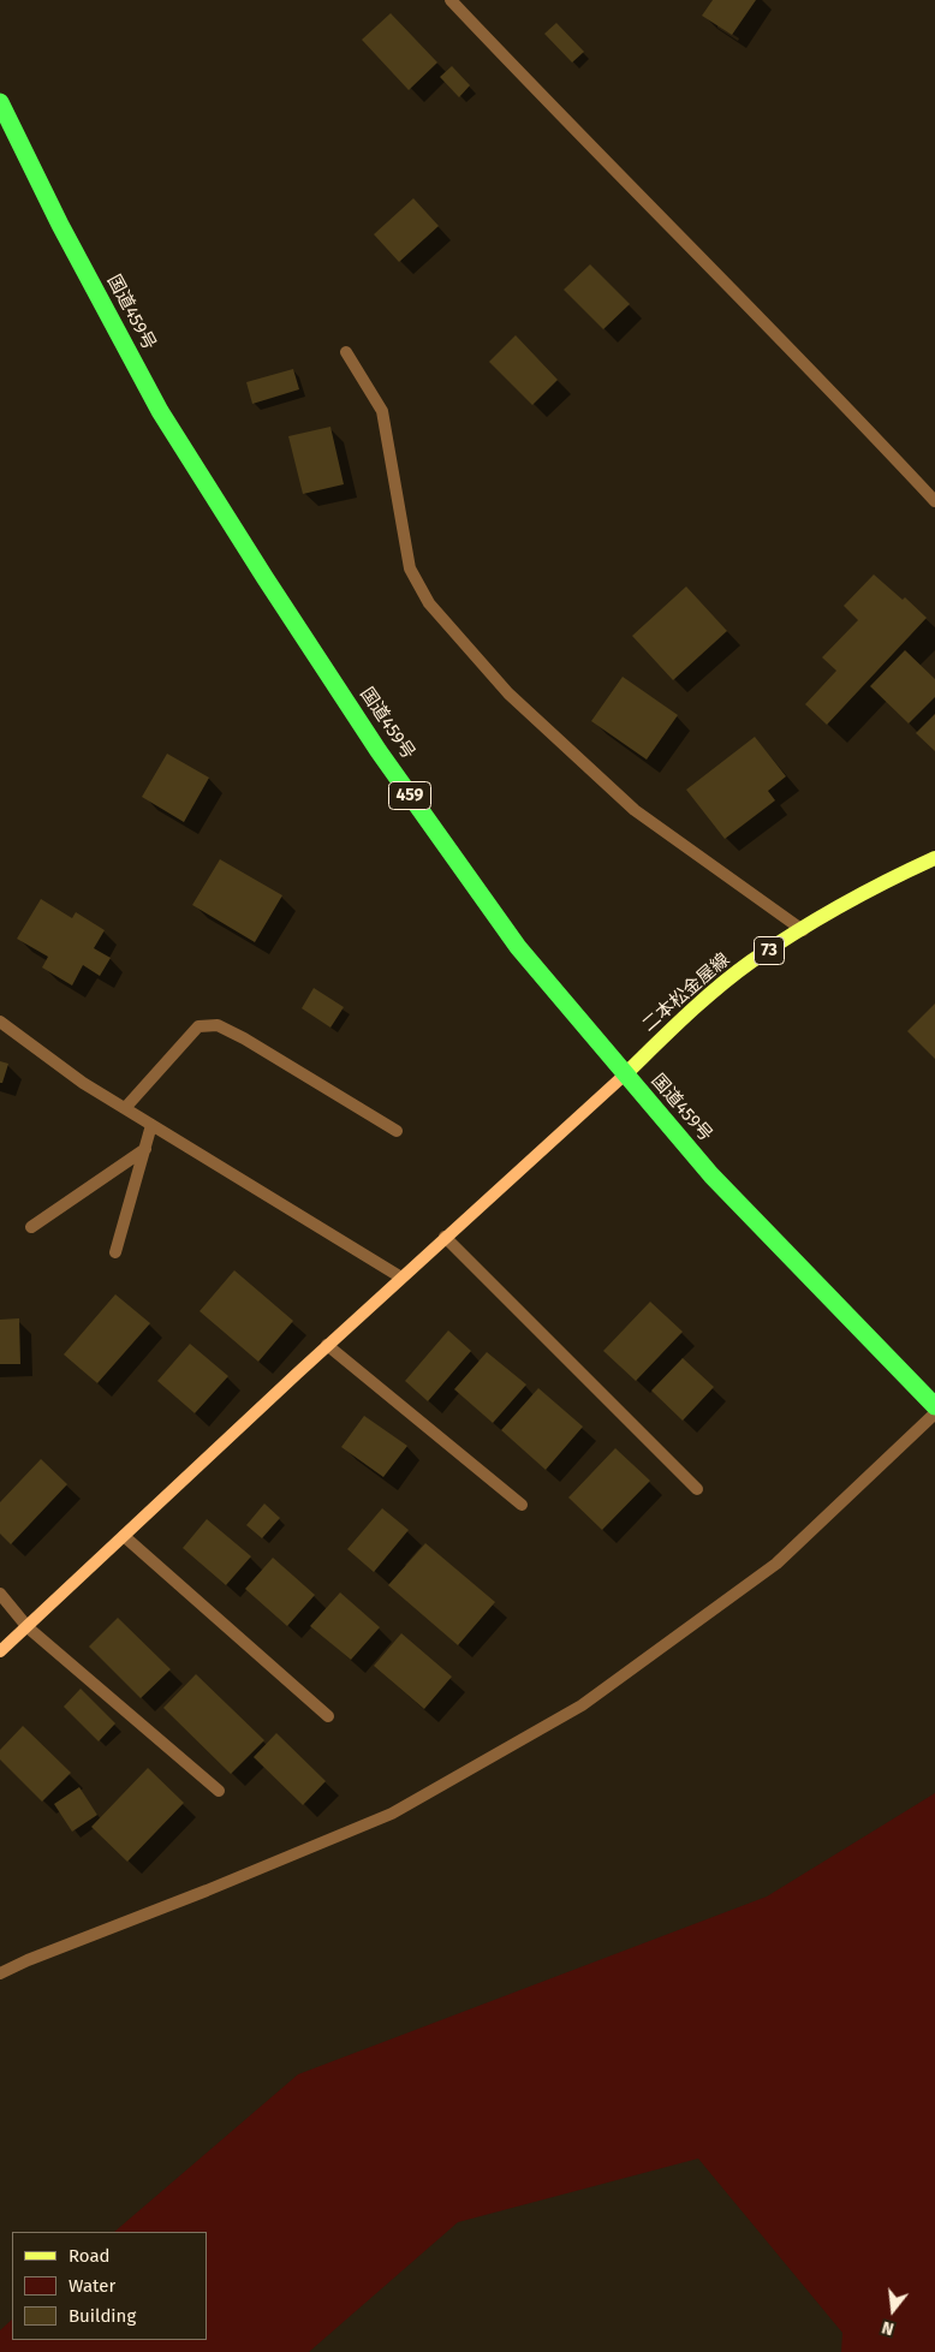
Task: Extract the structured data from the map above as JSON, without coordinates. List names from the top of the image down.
{
  "streets": {
    "highway": ["国道459号", "459"],
    "main road": ["73", "二本松金屋線"]
  },
  "crossings": [
    ["国道459号", "二本松金屋線"]
  ],
  "legend": ["Road", "Water", "Building"],
  "north": "bottom"
}
